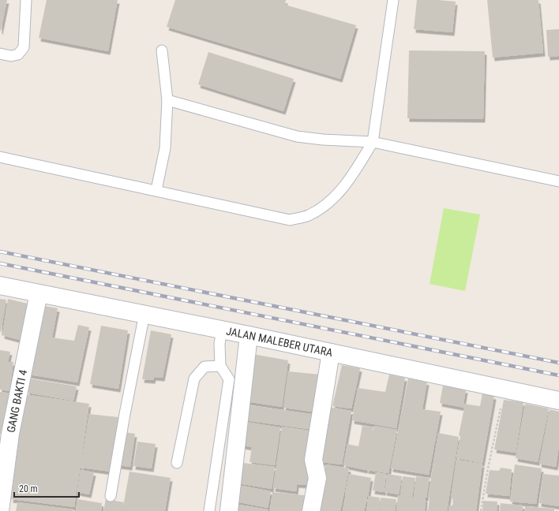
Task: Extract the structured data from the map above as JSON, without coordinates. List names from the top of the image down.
{
  "streets": {
    "street": ["JALAN MALEBER UTARA", "GANG BAKTI 4"]
  },
  "crossings": [
    ["JALAN MALEBER UTARA", "GANG BAKTI 4"]
  ],
  "scale_bar": "20 m"
}
